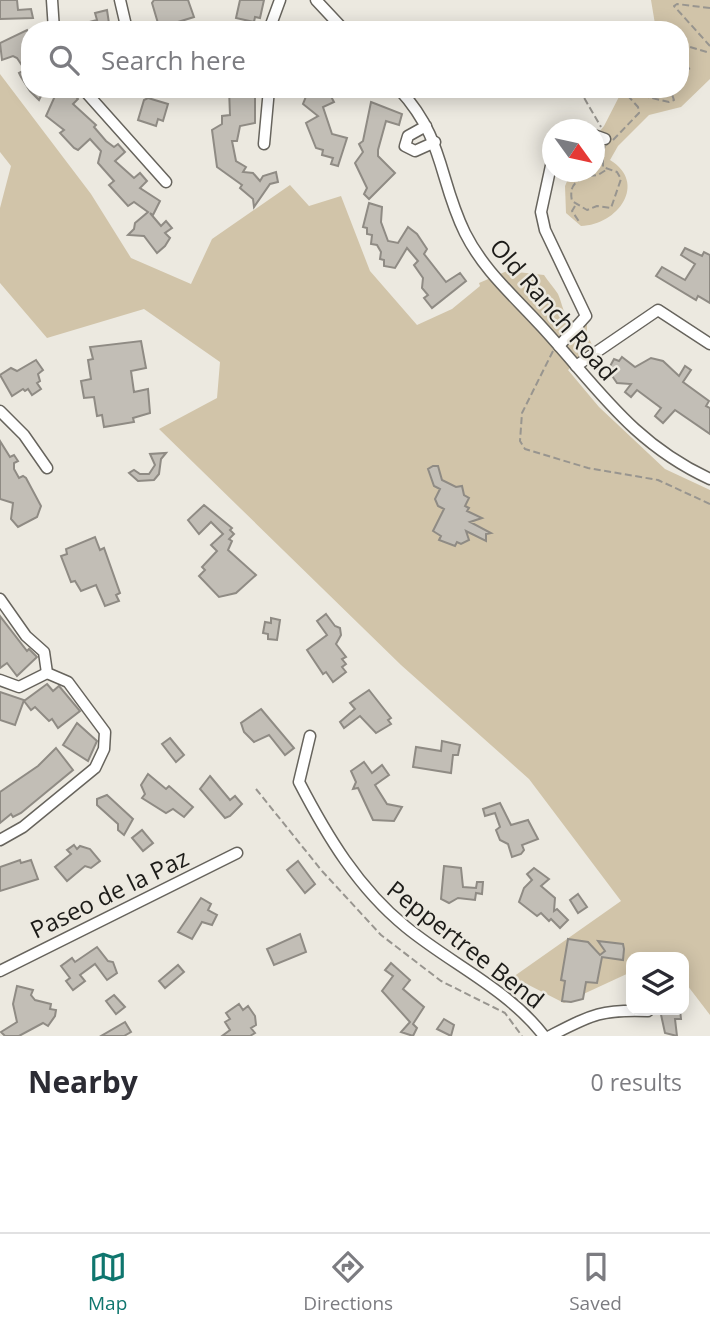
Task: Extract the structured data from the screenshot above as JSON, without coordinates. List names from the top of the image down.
{
  "streets": {
    "street": ["Old Ranch Road", "Paseo de la Paz", "Peppertree Bend"]
  },
  "north": "bottom right",
  "page": {
    "search": "Search here",
    "heading": ["Nearby", "0 results"],
    "nav": ["Map", "Directions", "Saved"]
  }
}
